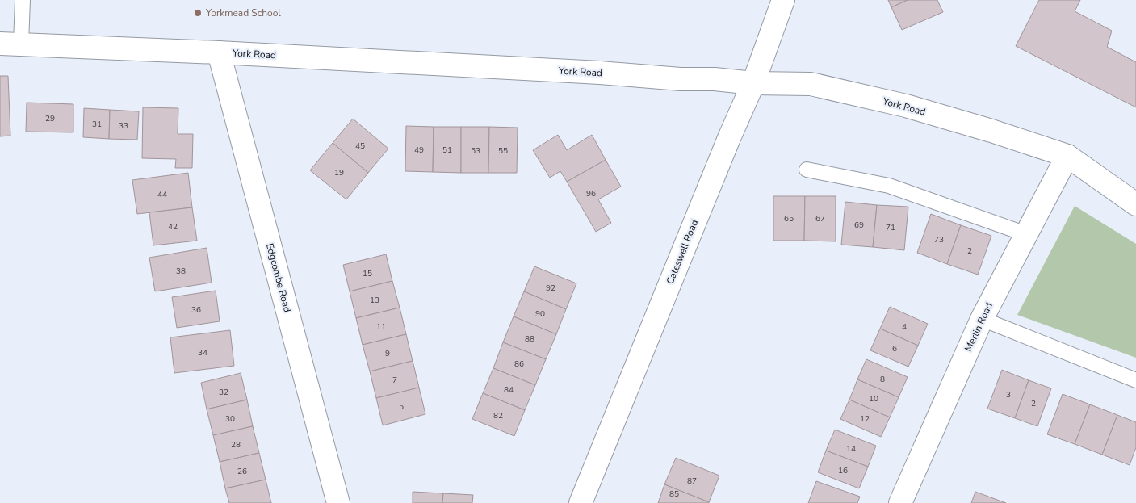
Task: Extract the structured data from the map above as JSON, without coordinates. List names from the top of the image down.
{
  "streets": {
    "street": [
      "York Road",
      "Cateswell Road",
      "Edgcombe Road",
      "Merlin Road"
    ]
  },
  "crossings": [
    ["York Road", "Cateswell Road"],
    ["York Road", "Edgcombe Road"],
    ["York Road", "Merlin Road"]
  ],
  "places": ["Yorkmead School"],
  "house_numbers": [
    "29",
    "31",
    "33",
    "45",
    "49",
    "51",
    "53",
    "55",
    "19",
    "96",
    "44",
    "65",
    "67",
    "69",
    "42",
    "71",
    "73",
    "2",
    "38",
    "15",
    "92",
    "13",
    "36",
    "90",
    "11",
    "4",
    "88",
    "6",
    "34",
    "9",
    "86",
    "8",
    "7",
    "84",
    "32",
    "3",
    "10",
    "2",
    "5",
    "82",
    "30",
    "12",
    "28",
    "14",
    "16",
    "26",
    "87",
    "85"
  ]
}
